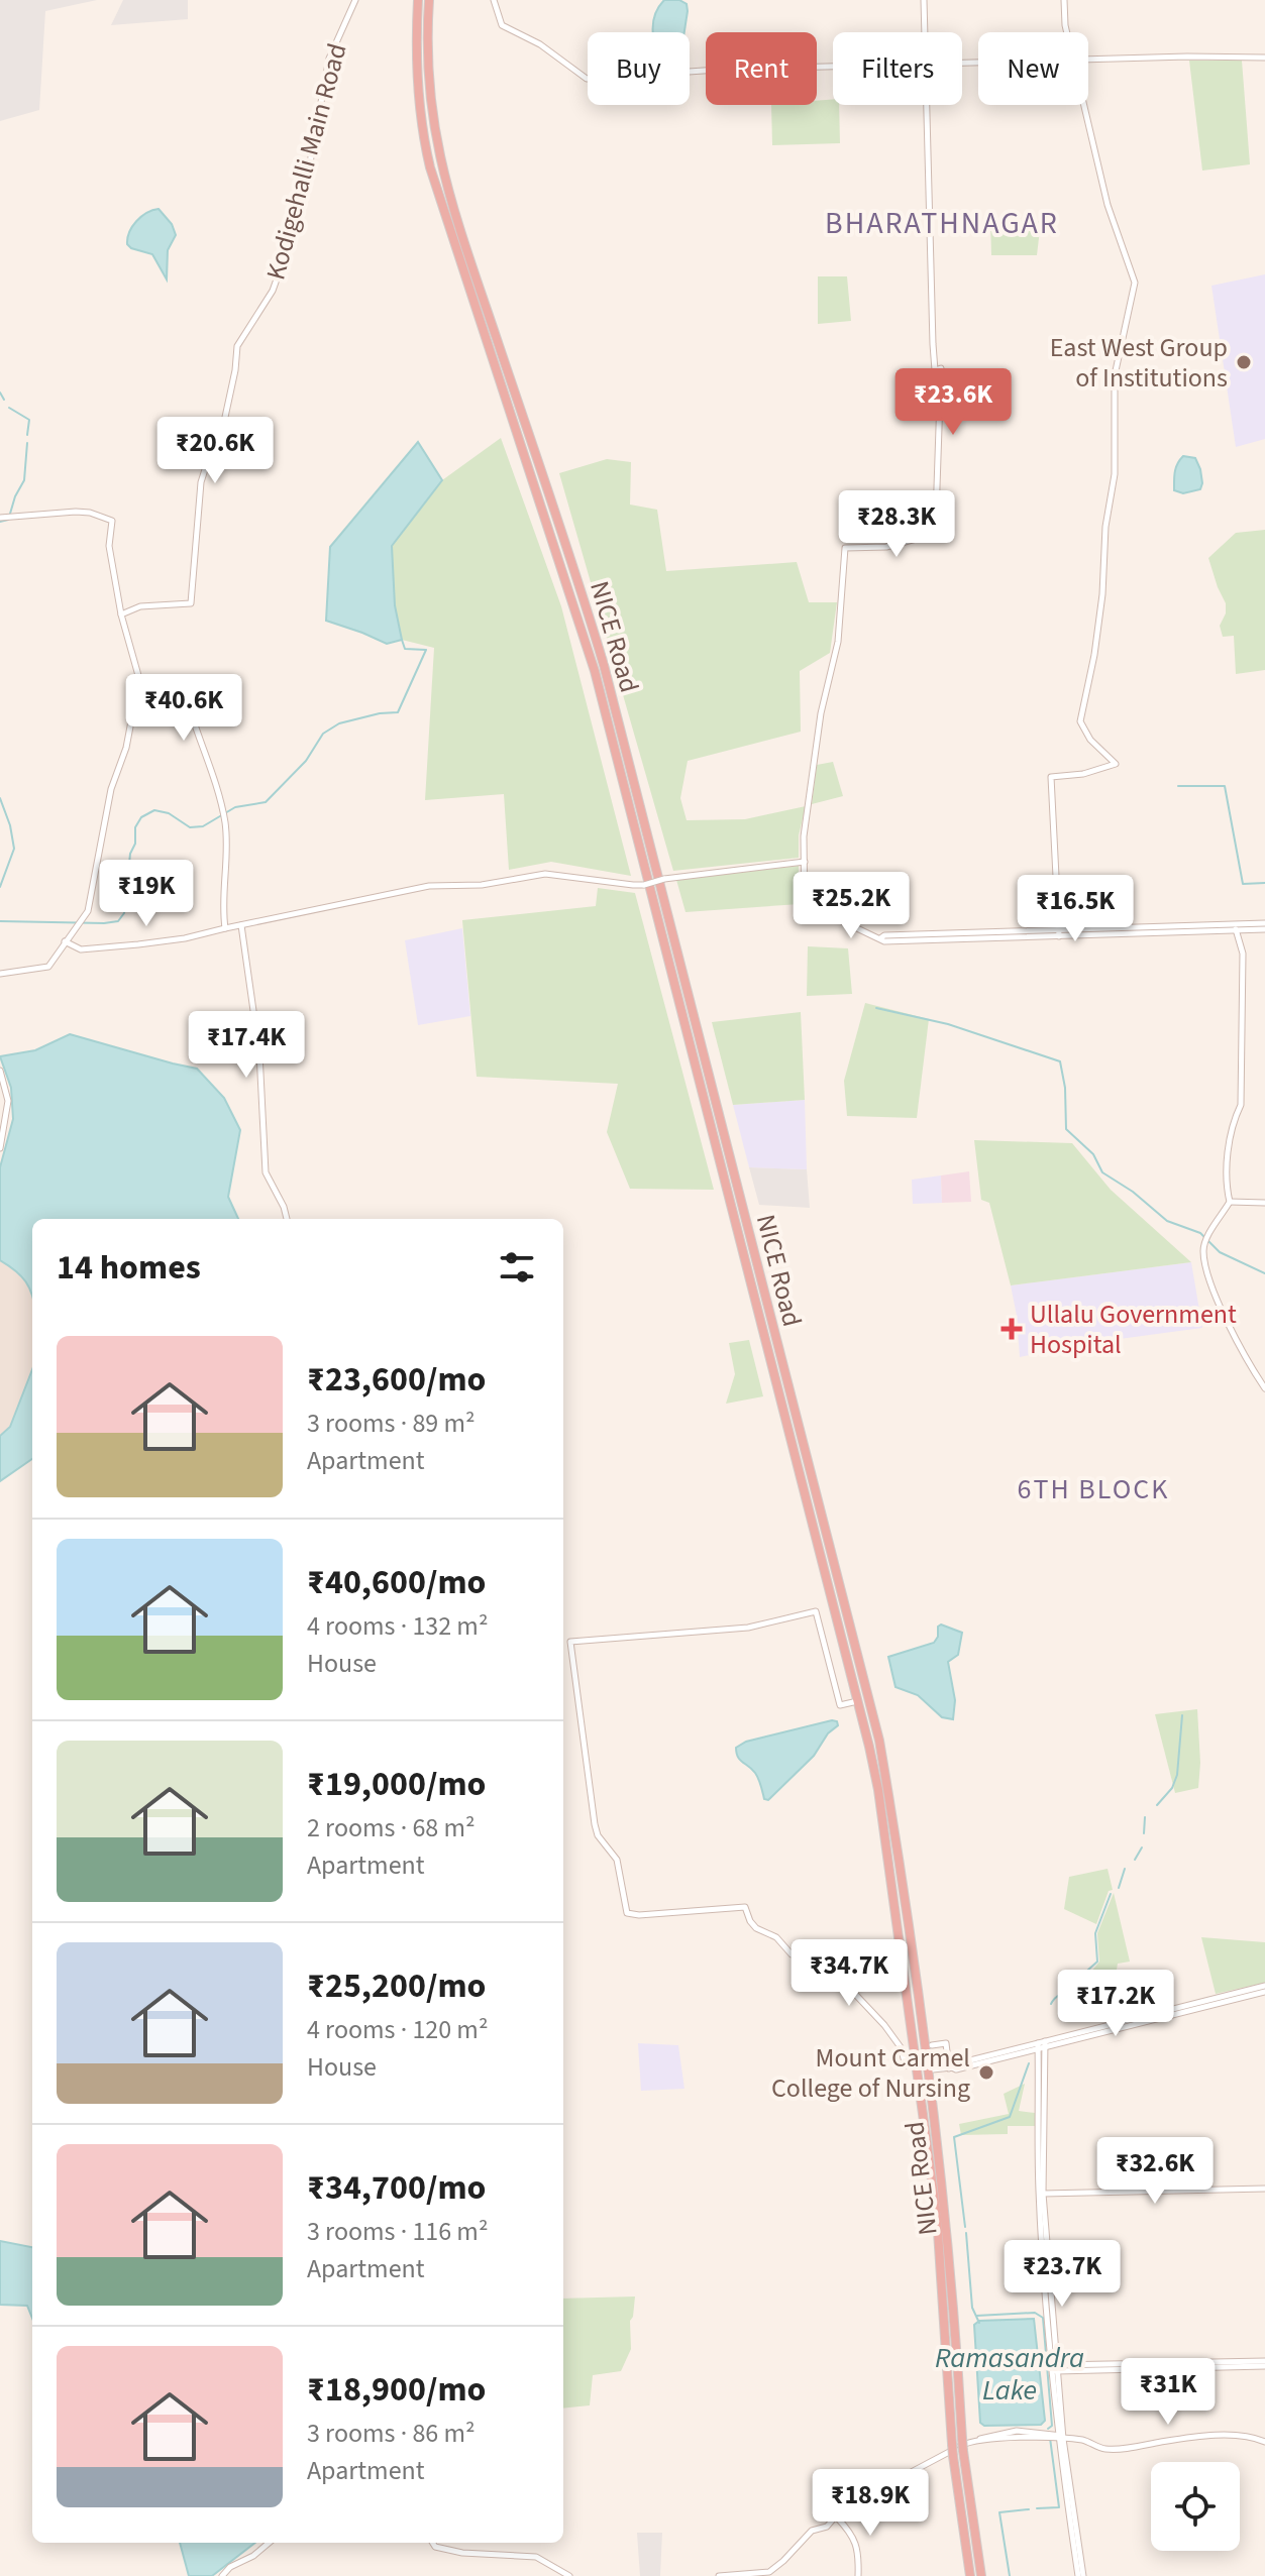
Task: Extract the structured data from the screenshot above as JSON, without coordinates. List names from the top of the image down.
{
  "streets": {
    "highway": ["NICE Road"],
    "street": ["Kodigehalli Main Road"]
  },
  "districts": ["BHARATHNAGAR", "6TH BLOCK"],
  "water": ["Ramasandra Lake"],
  "places": {
    "other": ["East West Group of Institutions", "Mount Carmel College of Nursing"],
    "health": ["Ullalu Government Hospital"]
  },
  "page": {
    "chip": [
      "Buy",
      "Rent",
      "Filters",
      "New"
    ],
    "price": [
      "₹23.6K",
      "₹20.6K",
      "₹28.3K",
      "₹40.6K",
      "₹19K",
      "₹25.2K",
      "₹16.5K",
      "₹17.4K",
      "₹34.7K",
      "₹17.2K",
      "₹32.6K",
      "₹23.7K",
      "₹31K",
      "₹18.9K"
    ],
    "heading": "14 homes",
    "list": [
      {
        "name": "₹23,600/mo",
        "note": "3 rooms · 89 m² · Apartment"
      },
      {
        "name": "₹40,600/mo",
        "note": "4 rooms · 132 m² · House"
      },
      {
        "name": "₹19,000/mo",
        "note": "2 rooms · 68 m² · Apartment"
      },
      {
        "name": "₹25,200/mo",
        "note": "4 rooms · 120 m² · House"
      },
      {
        "name": "₹34,700/mo",
        "note": "3 rooms · 116 m² · Apartment"
      },
      {
        "name": "₹18,900/mo",
        "note": "3 rooms · 86 m² · Apartment"
      }
    ]
  }
}
